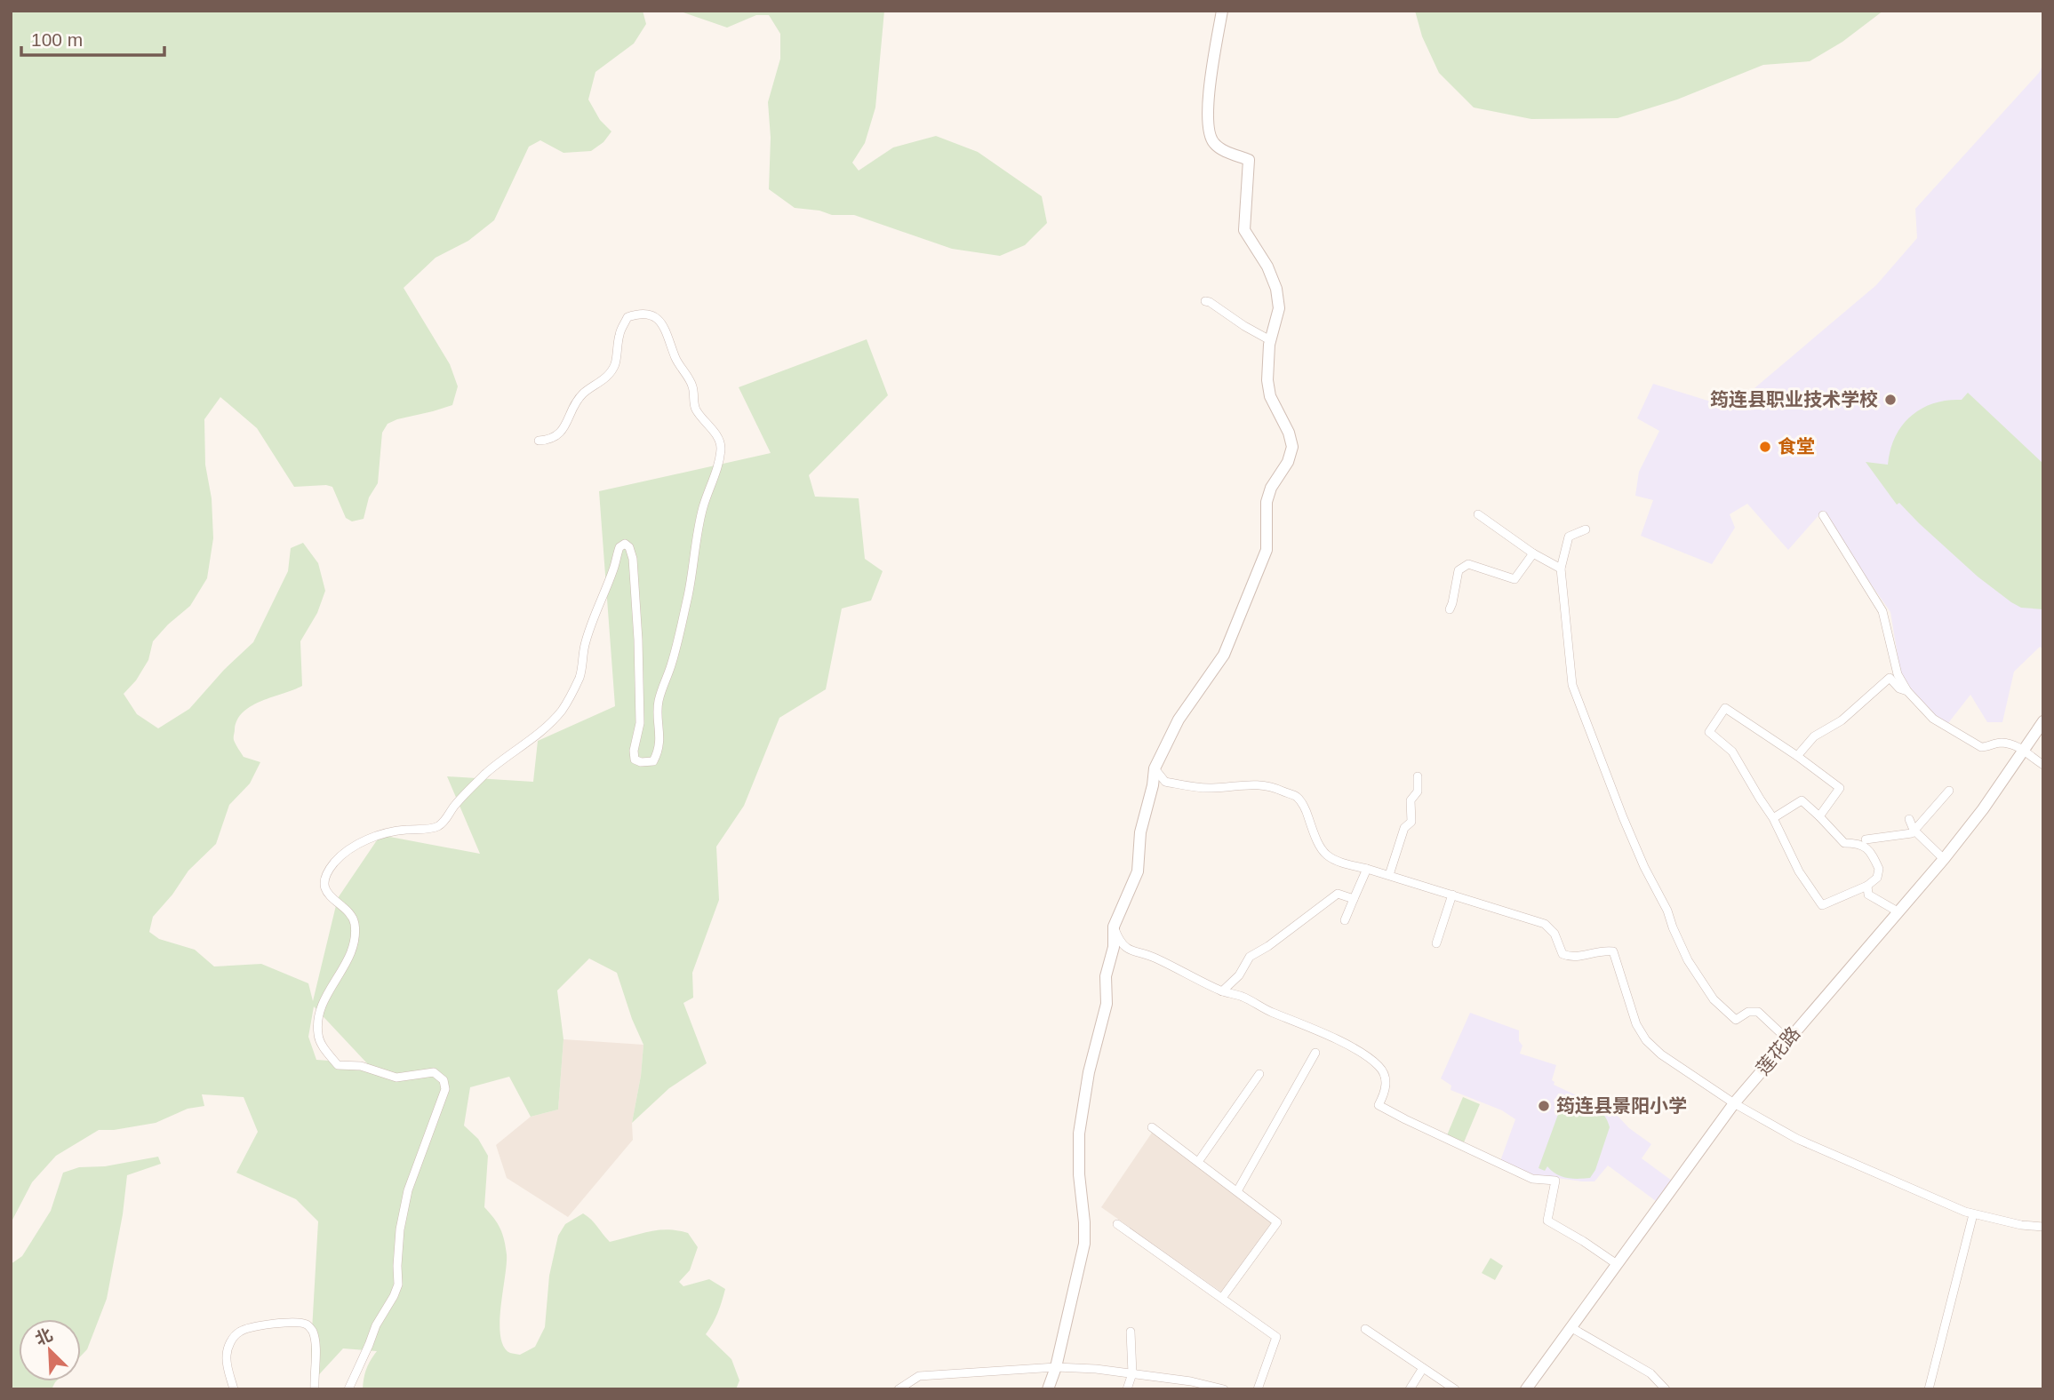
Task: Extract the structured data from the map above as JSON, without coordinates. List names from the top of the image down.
{
  "streets": {
    "street": ["莲花路"]
  },
  "places": ["筠连县职业技术学校", "食堂", "筠连县景阳小学"],
  "scale_bar": "100 m",
  "north": "top left"
}
